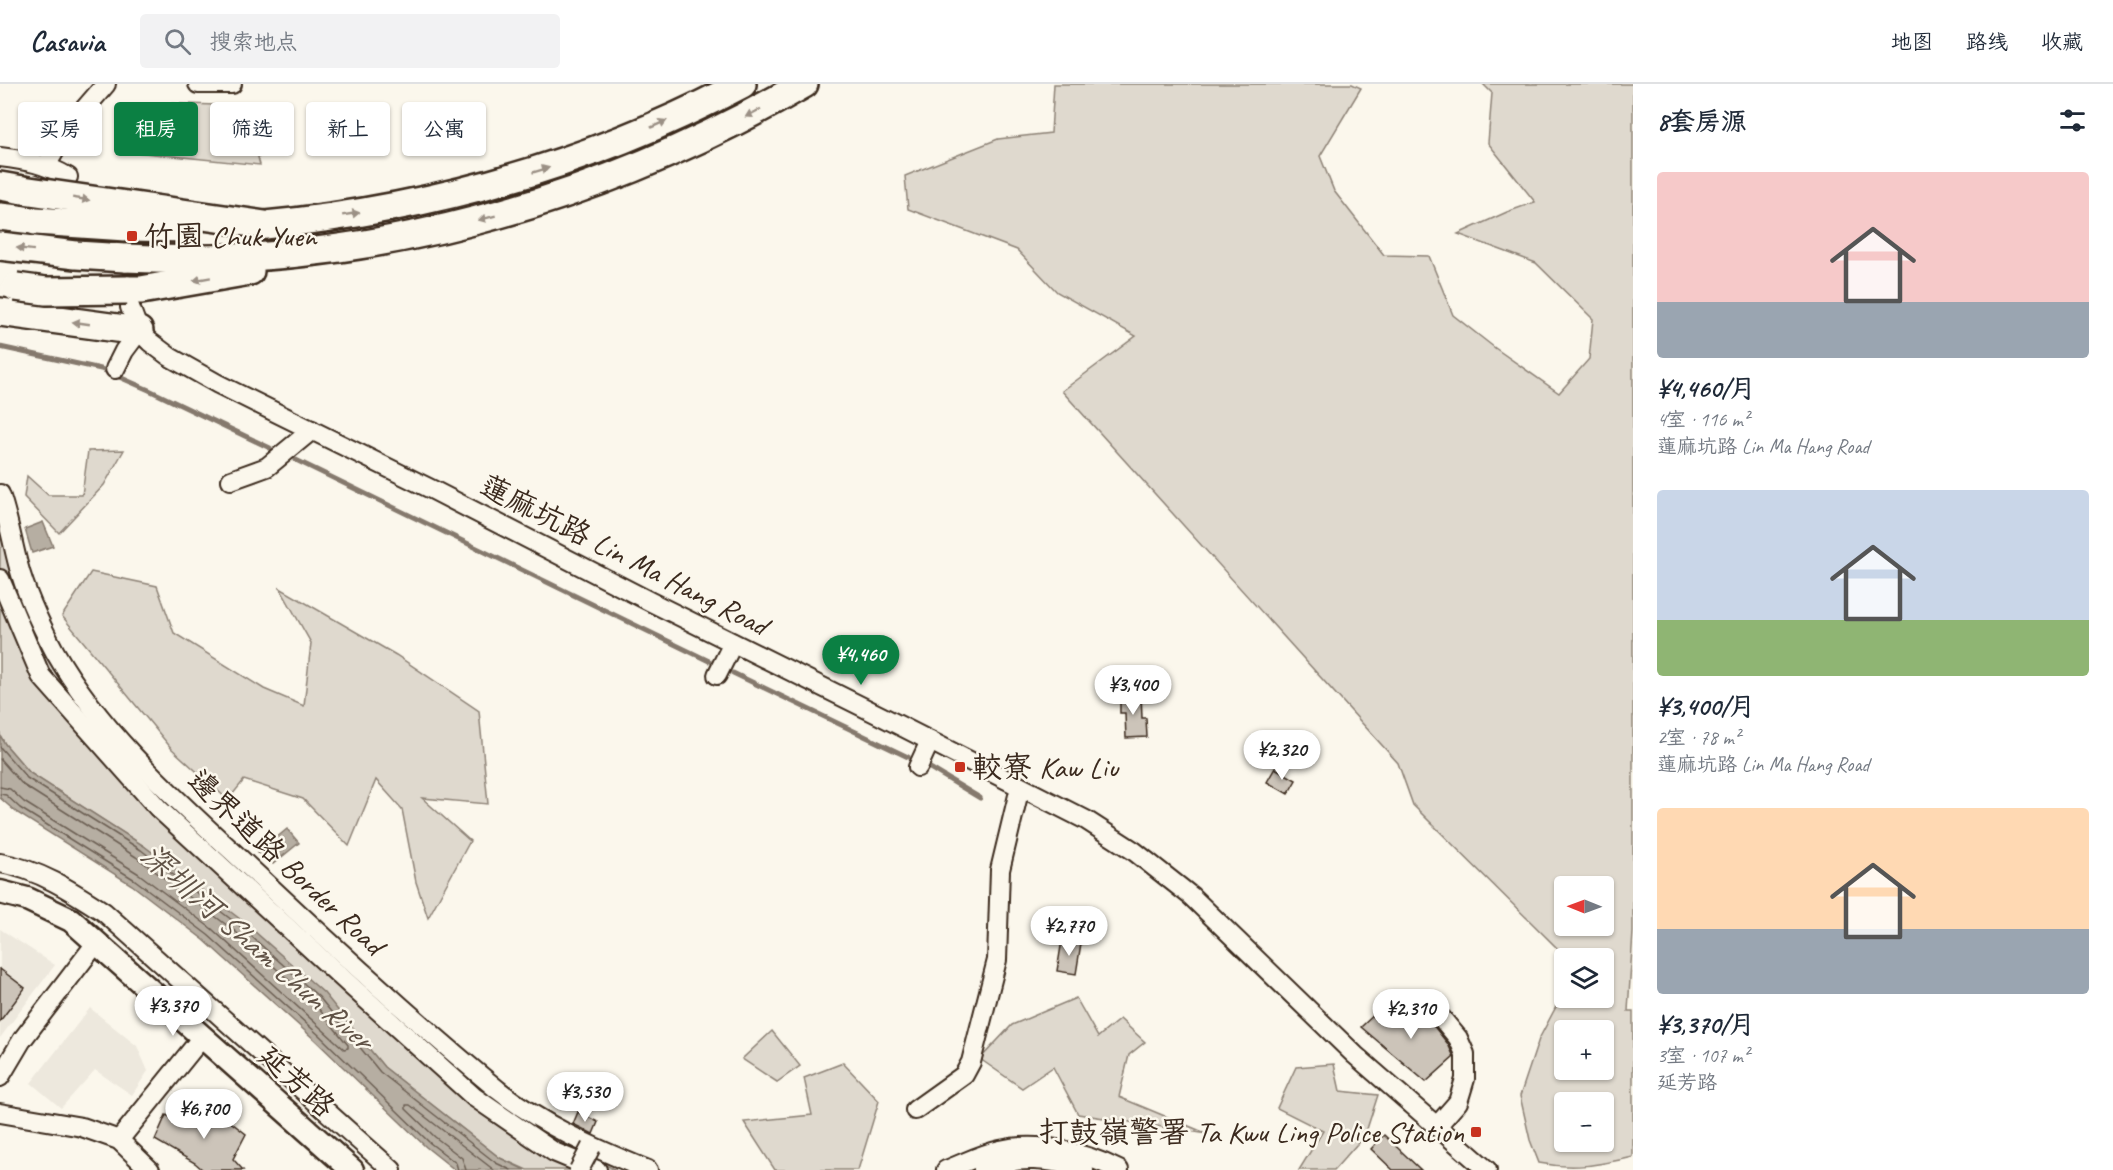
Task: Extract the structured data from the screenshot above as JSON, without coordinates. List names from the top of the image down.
{
  "streets": {
    "main road": ["延芳路"],
    "street": ["蓮麻坑路 Lin Ma Hang Road", "邊界道路 Border Road"]
  },
  "water": ["深圳河 Sham Chun River"],
  "places": {
    "transit": ["竹園 Chuk Yuen", "較寮 Kaw Liu", "打鼓嶺警署 Ta Kwu Ling Police Station"]
  },
  "north": "left",
  "page": {
    "header": "Casavia",
    "search": "搜索地点",
    "nav": ["地图", "路线", "收藏"],
    "heading": "8套房源",
    "chip": [
      "买房",
      "租房",
      "筛选",
      "新上",
      "公寓"
    ],
    "list": [
      {
        "name": "¥4,460/月",
        "note": "4室 · 116 m² · 蓮麻坑路 Lin Ma Hang Road"
      },
      {
        "name": "¥3,400/月",
        "note": "2室 · 78 m² · 蓮麻坑路 Lin Ma Hang Road"
      },
      {
        "name": "¥3,370/月",
        "note": "3室 · 107 m² · 延芳路"
      }
    ],
    "price": [
      "¥4,460",
      "¥3,400",
      "¥2,320",
      "¥2,770",
      "¥3,370",
      "¥2,310",
      "¥3,530",
      "¥6,700"
    ],
    "map_buttons": ["+", "−"]
  }
}
